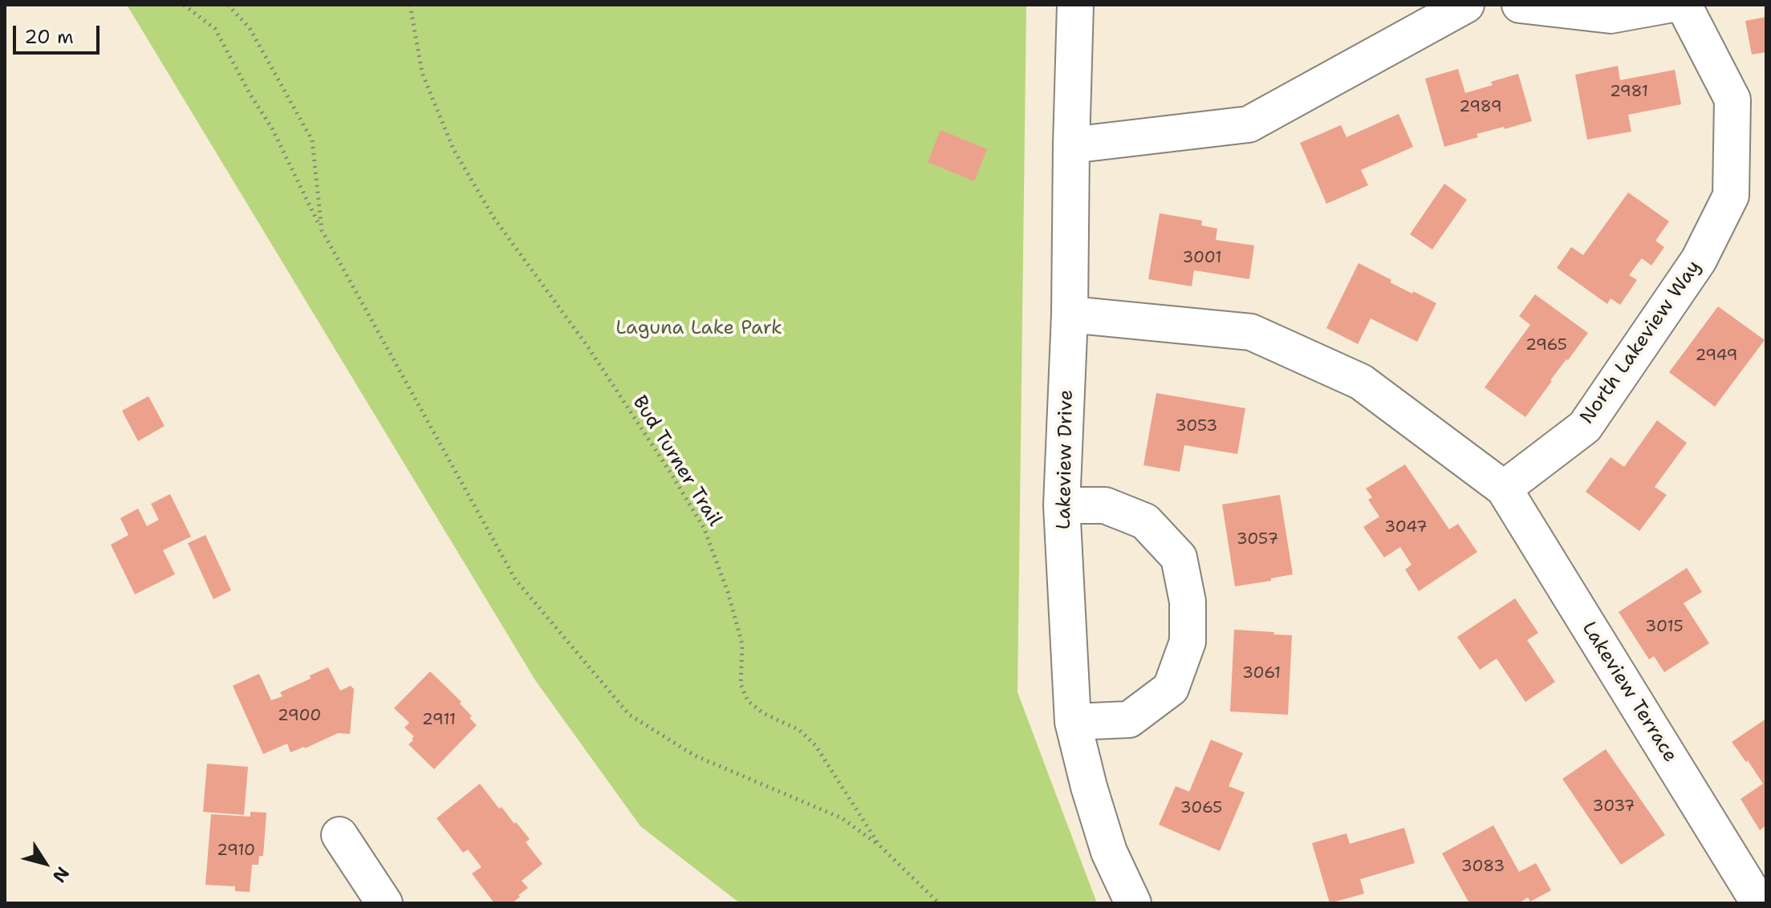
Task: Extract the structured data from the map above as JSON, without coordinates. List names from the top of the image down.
{
  "streets": {
    "street": ["North Lakeview Way", "Lakeview Drive", "Lakeview Terrace"],
    "path": ["Bud Turner Trail"]
  },
  "crossings": [
    ["North Lakeview Way", "Lakeview Terrace"]
  ],
  "parks": ["Laguna Lake Park"],
  "house_numbers": [
    "2981",
    "2989",
    "3001",
    "2965",
    "2949",
    "3053",
    "3047",
    "3057",
    "3015",
    "3061",
    "2900",
    "2911",
    "3037",
    "3065",
    "2910",
    "3083"
  ],
  "scale_bar": "20 m",
  "north": "bottom right"
}
